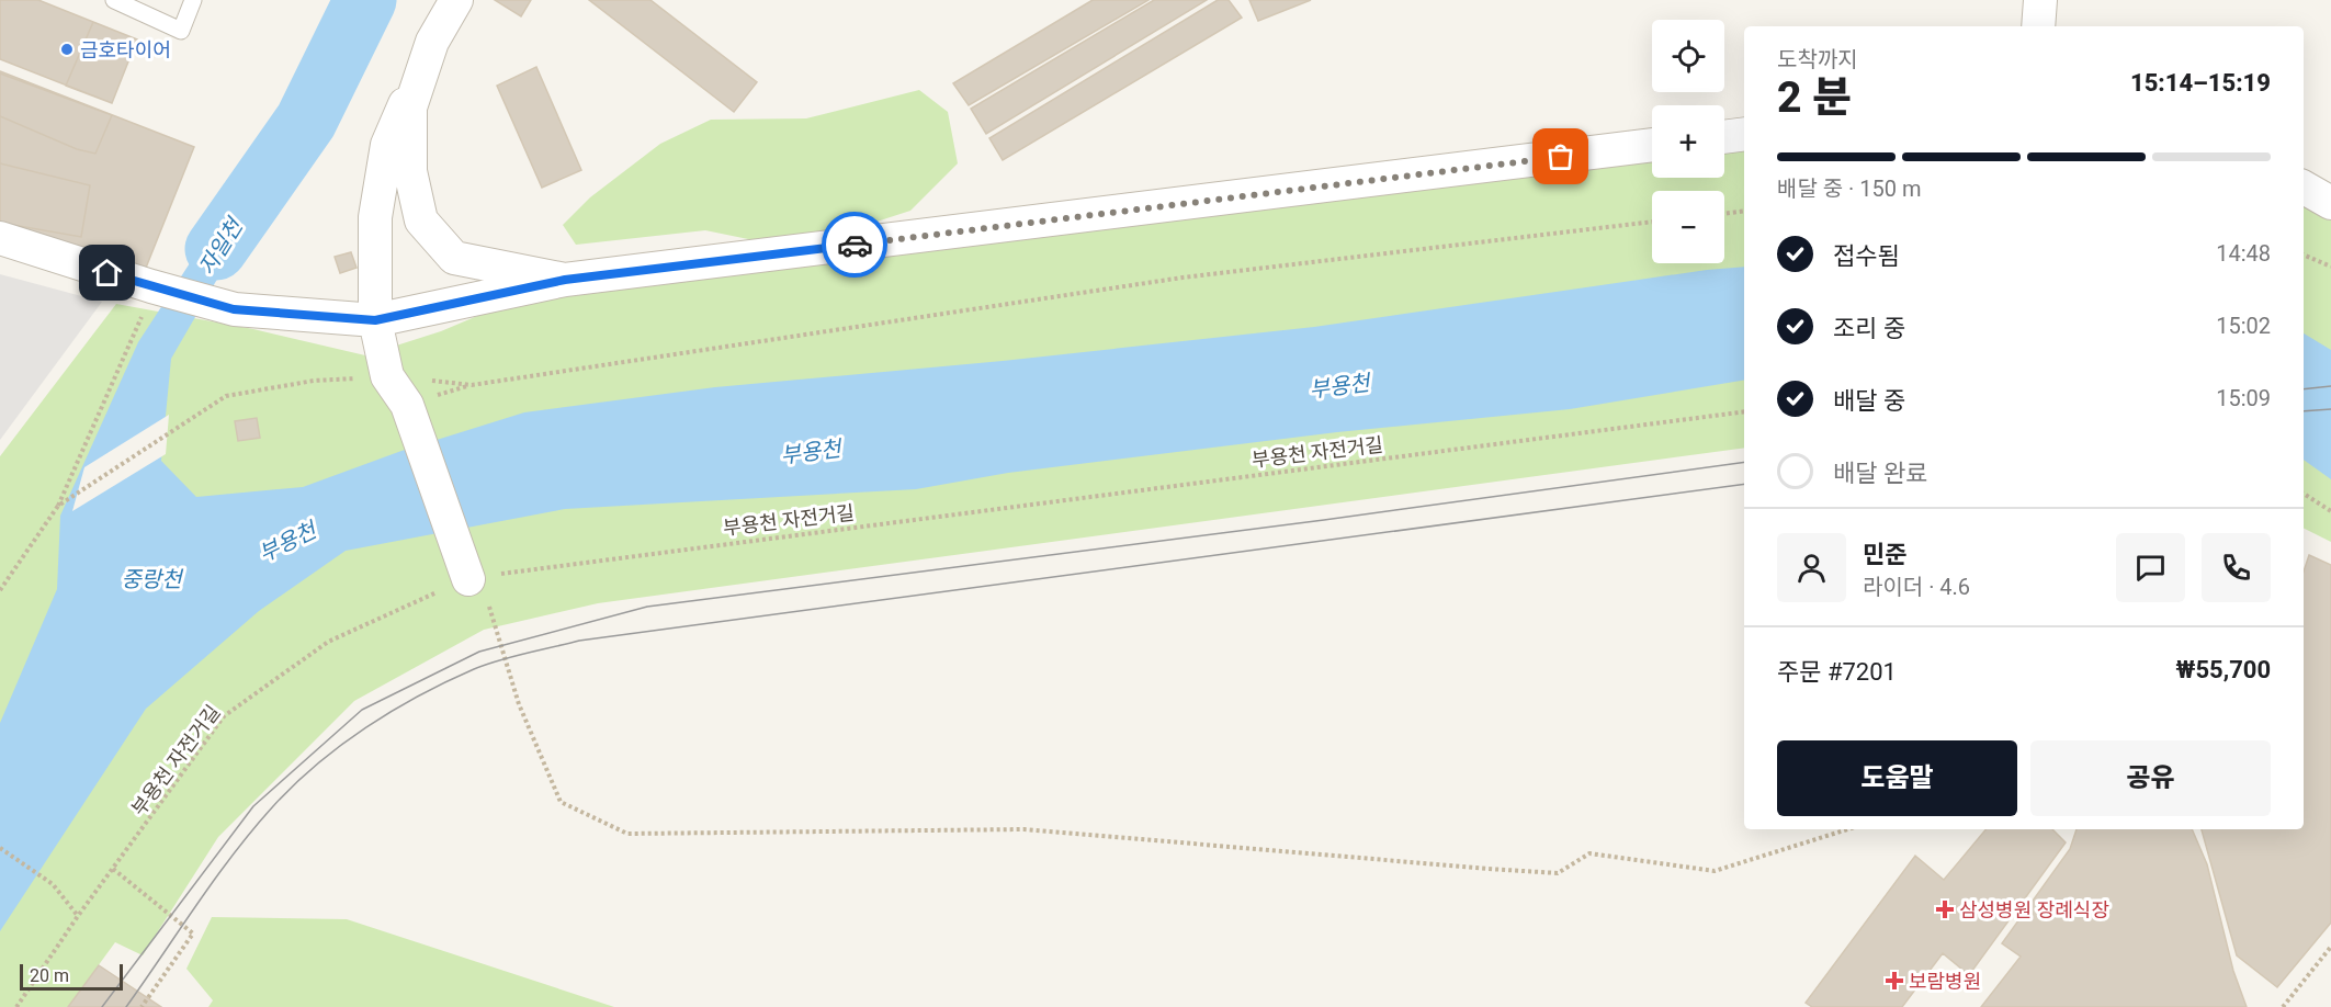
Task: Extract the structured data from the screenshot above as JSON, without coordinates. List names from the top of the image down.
{
  "streets": {
    "path": ["부용천 자전거길"]
  },
  "water": ["자일천", "부용천", "중랑천"],
  "places": {
    "other": ["금호타이어"],
    "health": ["삼성병원 장례식장", "보람병원"]
  },
  "scale_bar": "20 m",
  "page": {
    "map_buttons": ["+", "−"],
    "heading": ["2 분", "도착까지", "15:14–15:19"],
    "panel": [
      "민준",
      "라이더 · 4.6",
      "주문 #7201",
      "₩55,700"
    ],
    "bar": "배달 중 · 150 m",
    "list": [
      ["접수됨", "14:48"],
      ["조리 중", "15:02"],
      ["배달 중", "15:09"],
      "배달 완료"
    ],
    "buttons": ["도움말", "공유"],
    "scale": "20 m"
  }
}
